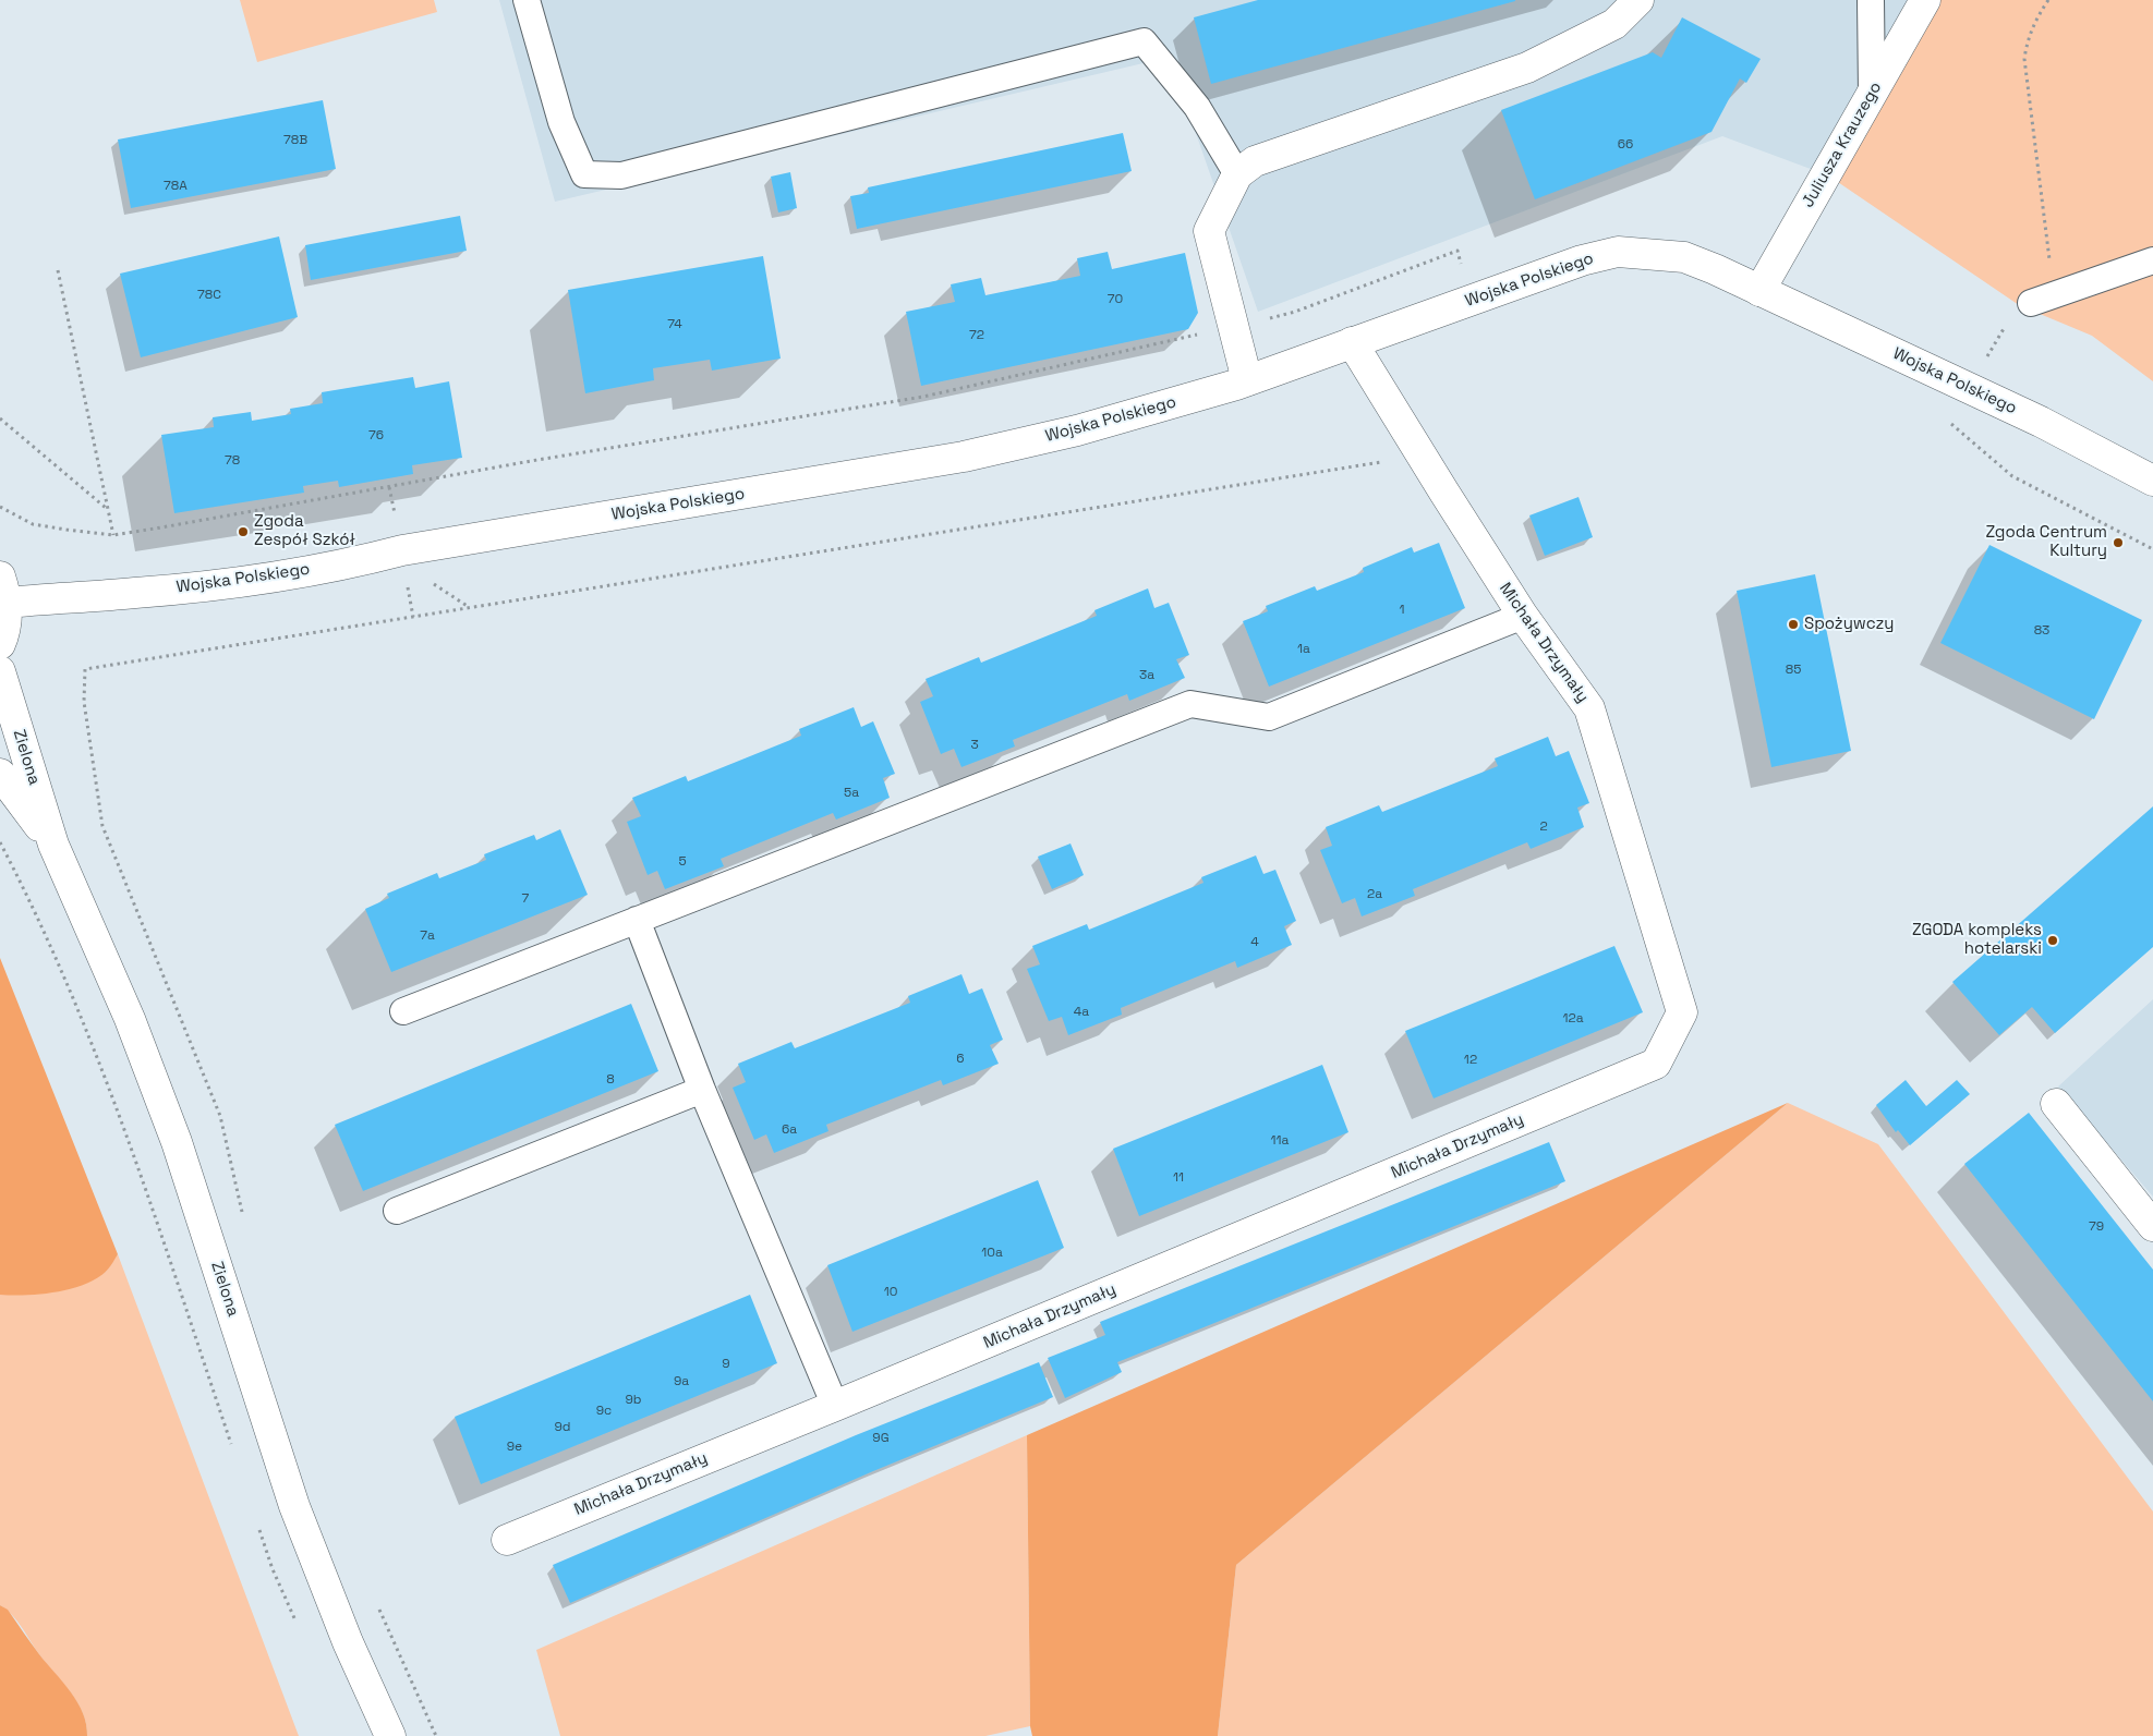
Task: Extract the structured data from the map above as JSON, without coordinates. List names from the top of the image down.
{
  "streets": {
    "street": [
      "Juliusza Krauzego",
      "Wojska Polskiego",
      "Michała Drzymały",
      "Zielona"
    ]
  },
  "crossings": [
    ["Juliusza Krauzego", "Wojska Polskiego"],
    ["Wojska Polskiego", "Michała Drzymały"]
  ],
  "places": [
    "Zgoda Zespół Szkół",
    "Zgoda Centrum Kultury",
    "Spożywczy",
    "ZGODA kompleks hotelarski"
  ],
  "house_numbers": [
    "78B",
    "66",
    "78A",
    "78C",
    "70",
    "74",
    "72",
    "76",
    "78",
    "1",
    "83",
    "1a",
    "85",
    "3a",
    "3",
    "5a",
    "2",
    "5",
    "2a",
    "7",
    "7a",
    "4",
    "4a",
    "12a",
    "6",
    "12",
    "8",
    "6a",
    "11a",
    "11",
    "79",
    "10a",
    "10",
    "9",
    "9a",
    "9b",
    "9c",
    "9d",
    "9G",
    "9e"
  ]
}
